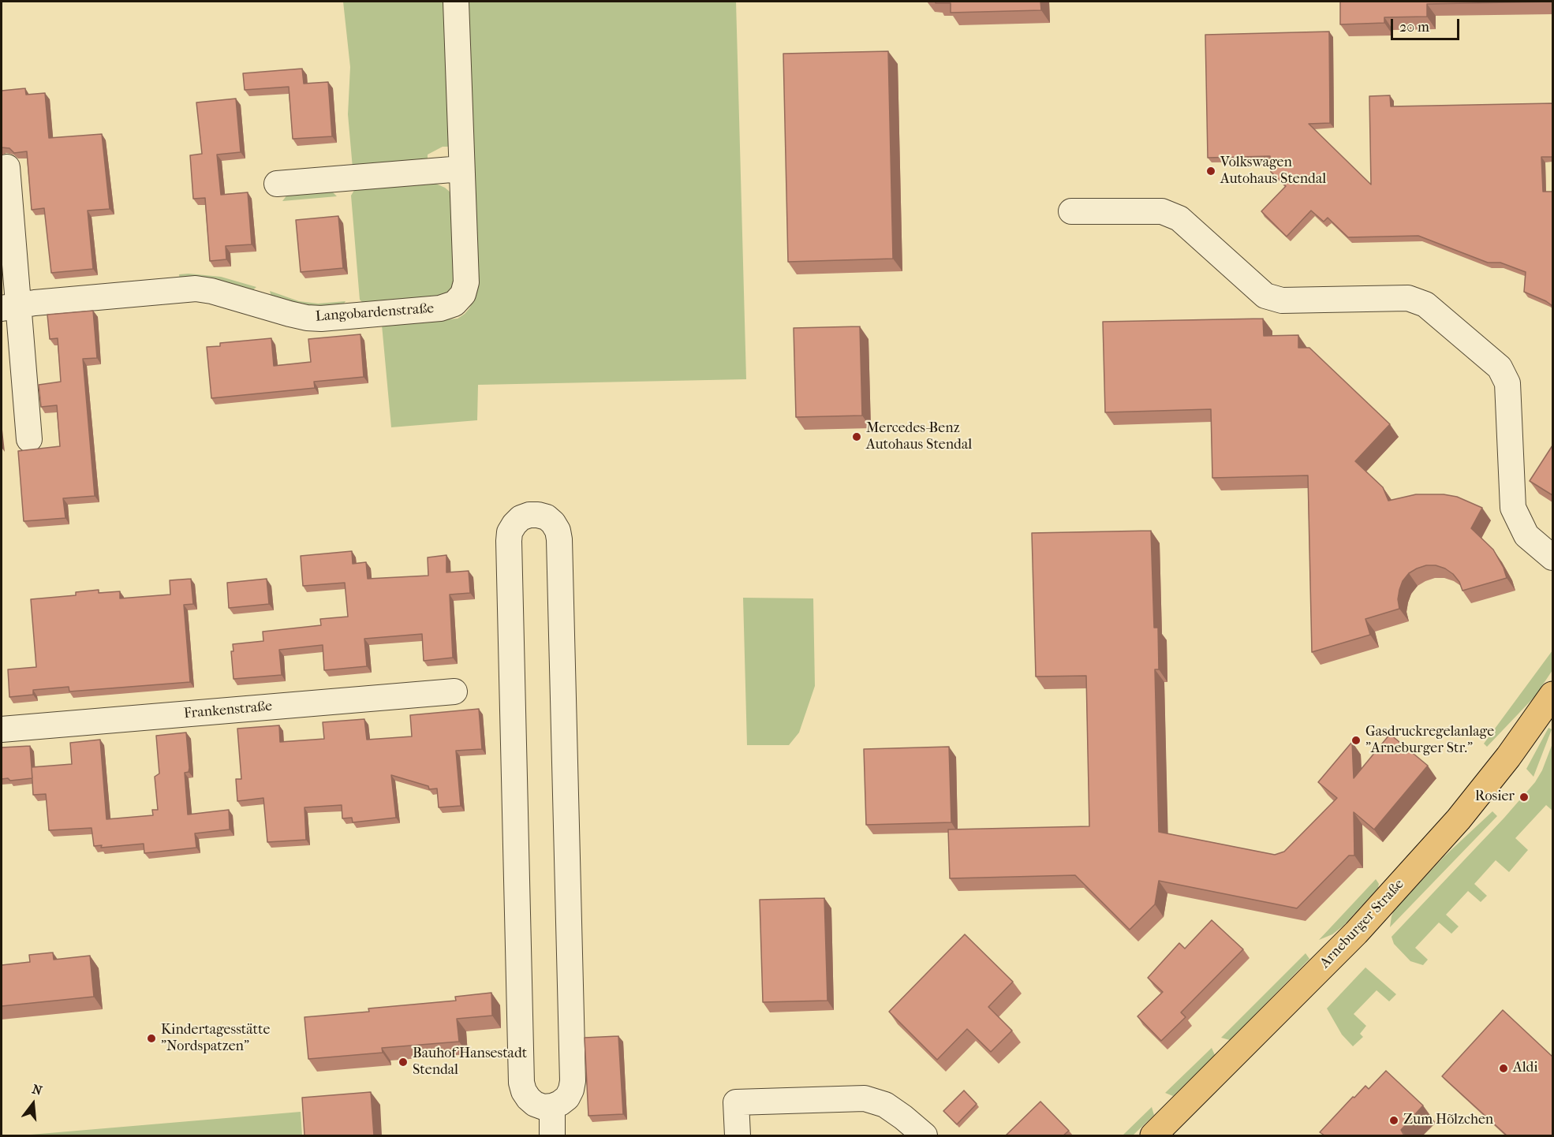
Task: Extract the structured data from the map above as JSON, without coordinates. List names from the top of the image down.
{
  "streets": {
    "main road": ["Arneburger Straße"],
    "street": ["Langobardenstraße", "Frankenstraße"]
  },
  "places": [
    "Volkswagen Autohaus Stendal",
    "Mercedes-Benz Autohaus Stendal",
    "Gasdruckregelanlage \"Arneburger Str.\"",
    "Rosier",
    "Kindertagesstätte \"Nordspatzen\"",
    "Bauhof Hansestadt Stendal",
    "Aldi",
    "Zum Hõlzchen"
  ],
  "scale_bar": "20 m",
  "north": "top"
}
